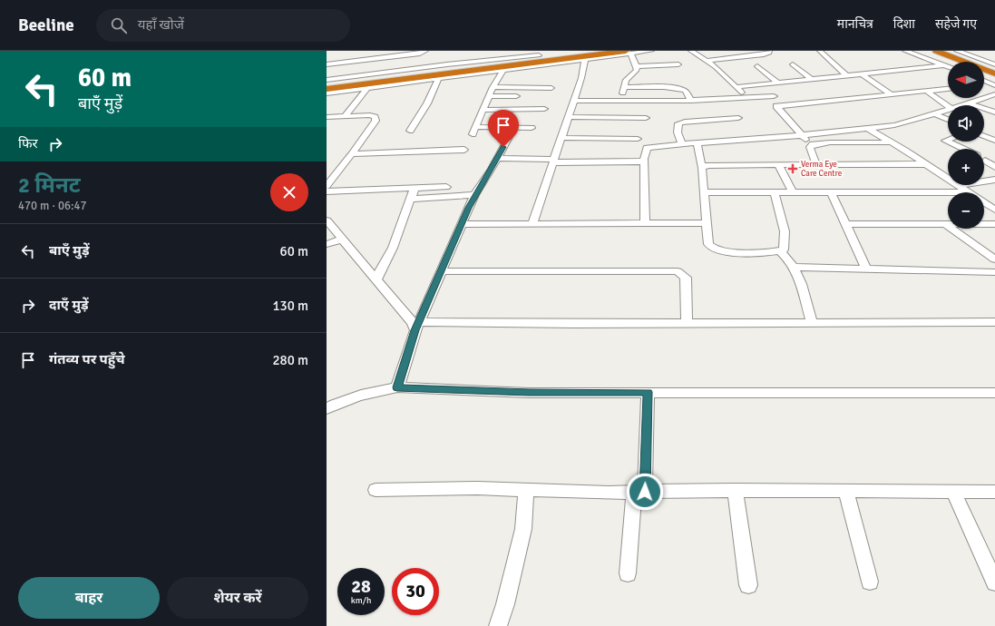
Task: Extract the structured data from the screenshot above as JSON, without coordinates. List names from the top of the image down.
{
  "places": {
    "health": ["Verma Eye Care Centre"]
  },
  "north": "left",
  "page": {
    "header": "Beeline",
    "search": "यहाँ खोजें",
    "nav": ["मानचित्र", "दिशा", "सहेजे गए"],
    "turn": ["60 m", "बाएँ मुड़ें"],
    "map_buttons": ["+", "−"],
    "then": "फिर",
    "heading": ["2 मिनट", "470 m · 06:47"],
    "list": [
      {
        "name": "बाएँ मुड़ें",
        "value": "60 m"
      },
      {
        "name": "दाएँ मुड़ें",
        "value": "130 m"
      },
      {
        "name": "गंतव्य पर पहुँचे",
        "value": "280 m"
      }
    ],
    "speed": "28 km/h",
    "limit": "30",
    "buttons": ["बाहर", "शेयर करें"]
  }
}
